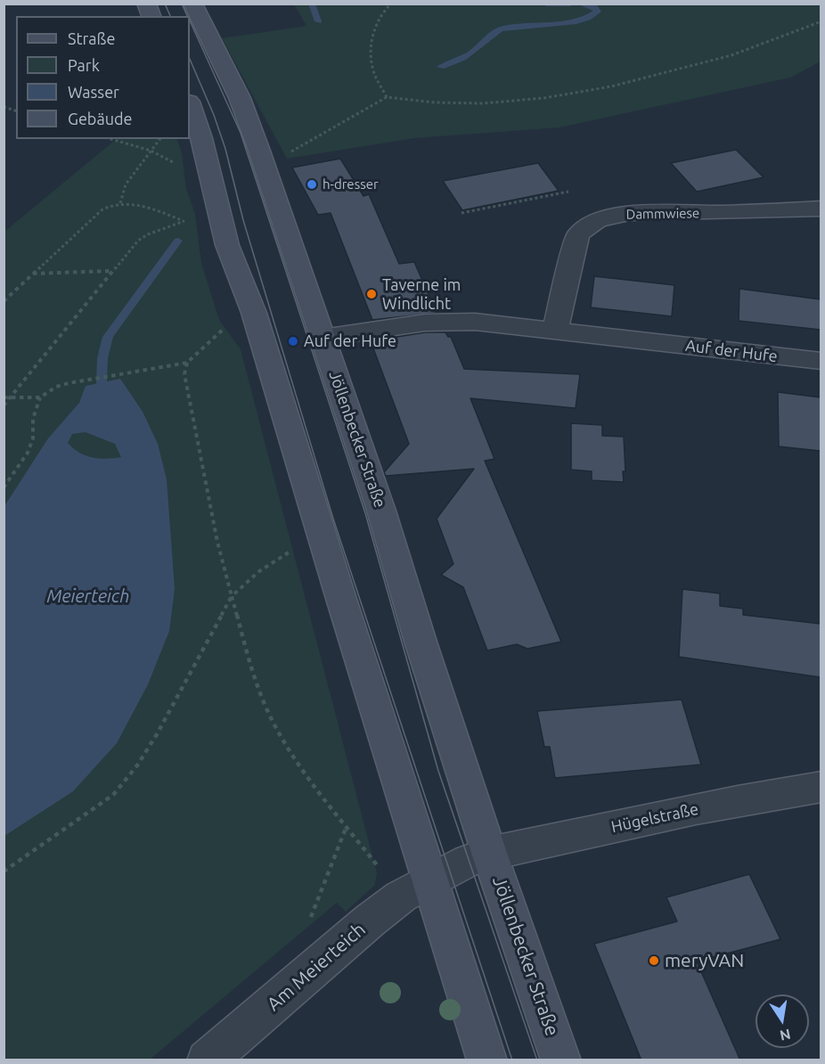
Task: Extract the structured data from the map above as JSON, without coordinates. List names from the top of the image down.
{
  "streets": {
    "main road": ["Jöllenbecker Straße"],
    "street": [
      "Dammwiese",
      "Auf der Hufe",
      "Hügelstraße",
      "Am Meierteich"
    ]
  },
  "crossings": [
    ["Dammwiese", "Auf der Hufe"],
    ["Auf der Hufe", "Jöllenbecker Straße"],
    ["Jöllenbecker Straße", "Hügelstraße"]
  ],
  "water": ["Meierteich"],
  "places": [
    "h-dresser",
    "Taverne im Windlicht",
    "Auf der Hufe",
    "meryVAN"
  ],
  "legend": [
    "Straße",
    "Park",
    "Wasser",
    "Gebäude"
  ],
  "north": "bottom"
}
